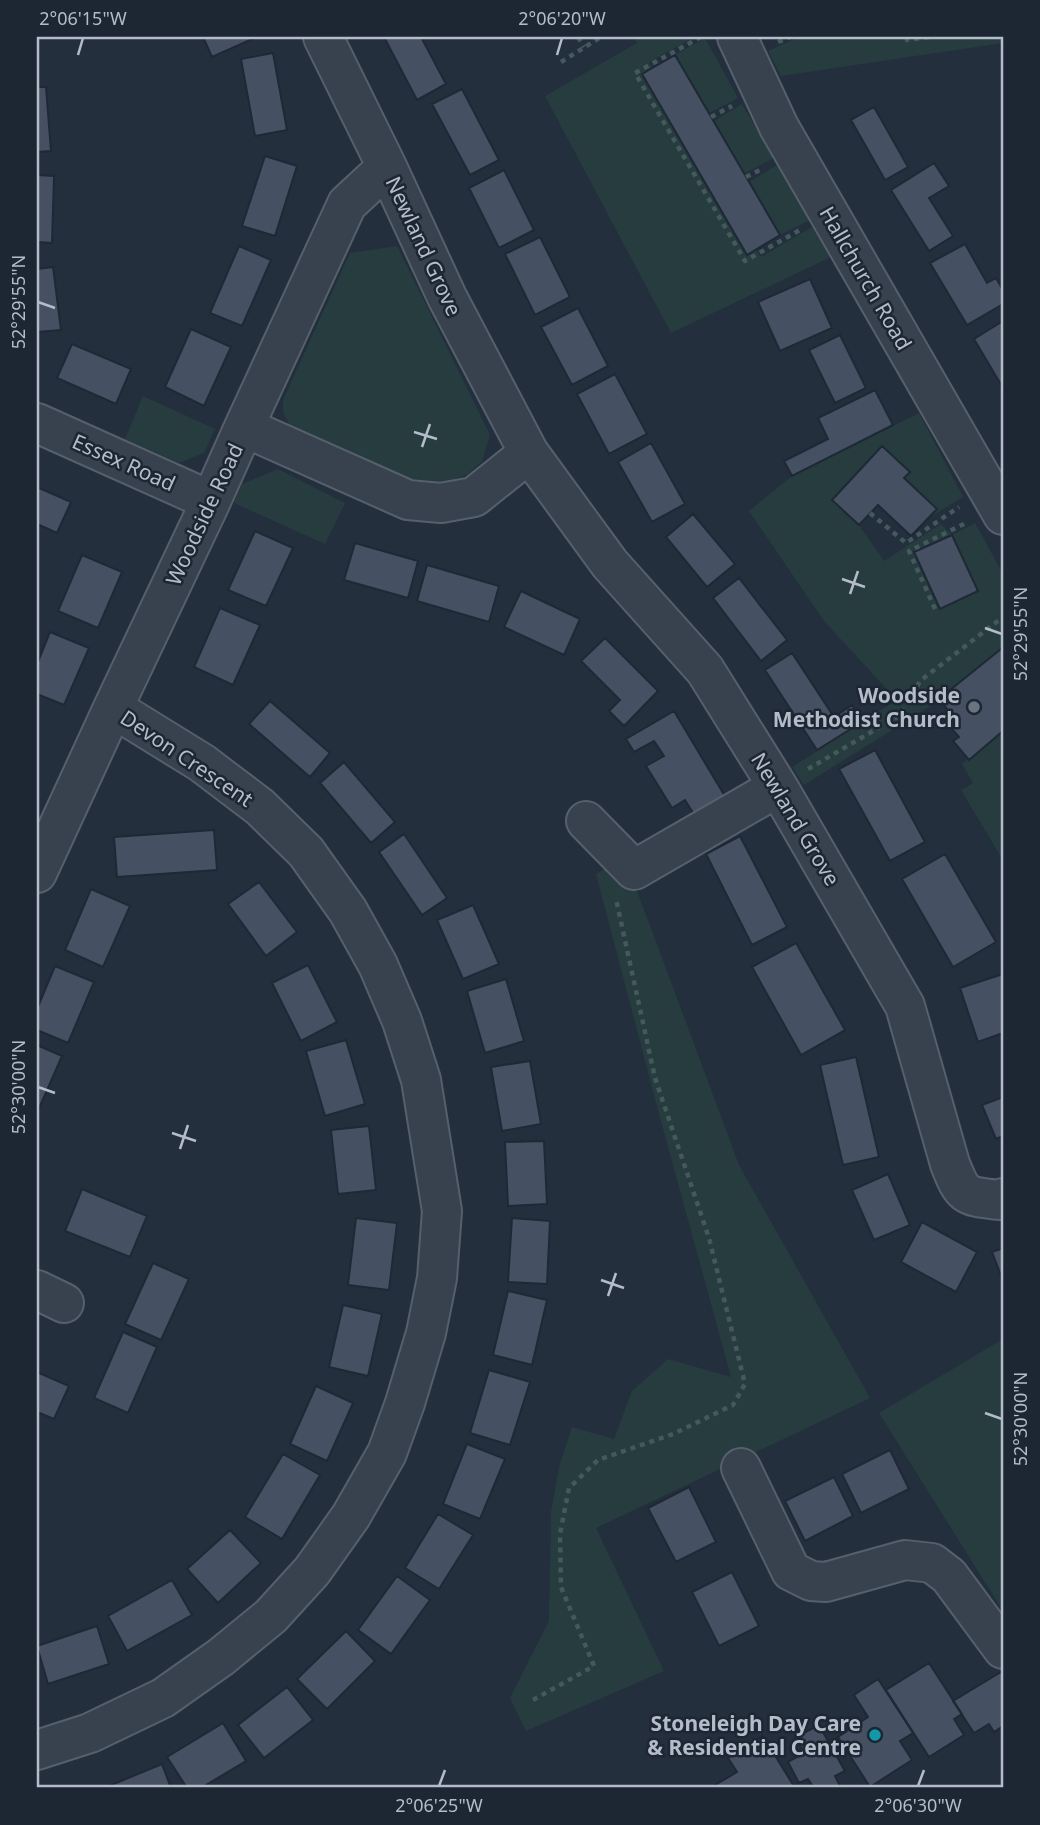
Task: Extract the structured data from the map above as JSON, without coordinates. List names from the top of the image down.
{
  "streets": {
    "street": [
      "Newland Grove",
      "Hallchurch Road",
      "Essex Road",
      "Woodside Road",
      "Devon Crescent"
    ]
  },
  "crossings": [
    ["Newland Grove", "Woodside Road"],
    ["Essex Road", "Woodside Road"],
    ["Woodside Road", "Devon Crescent"]
  ],
  "places": ["Woodside Methodist Church", "Stoneleigh Day Care & Residential Centre"],
  "coordinates": [
    "2°06'15\"W",
    "2°06'20\"W",
    "52°29'55\"N",
    "52°30'00\"N",
    "2°06'25\"W",
    "2°06'30\"W"
  ]
}
